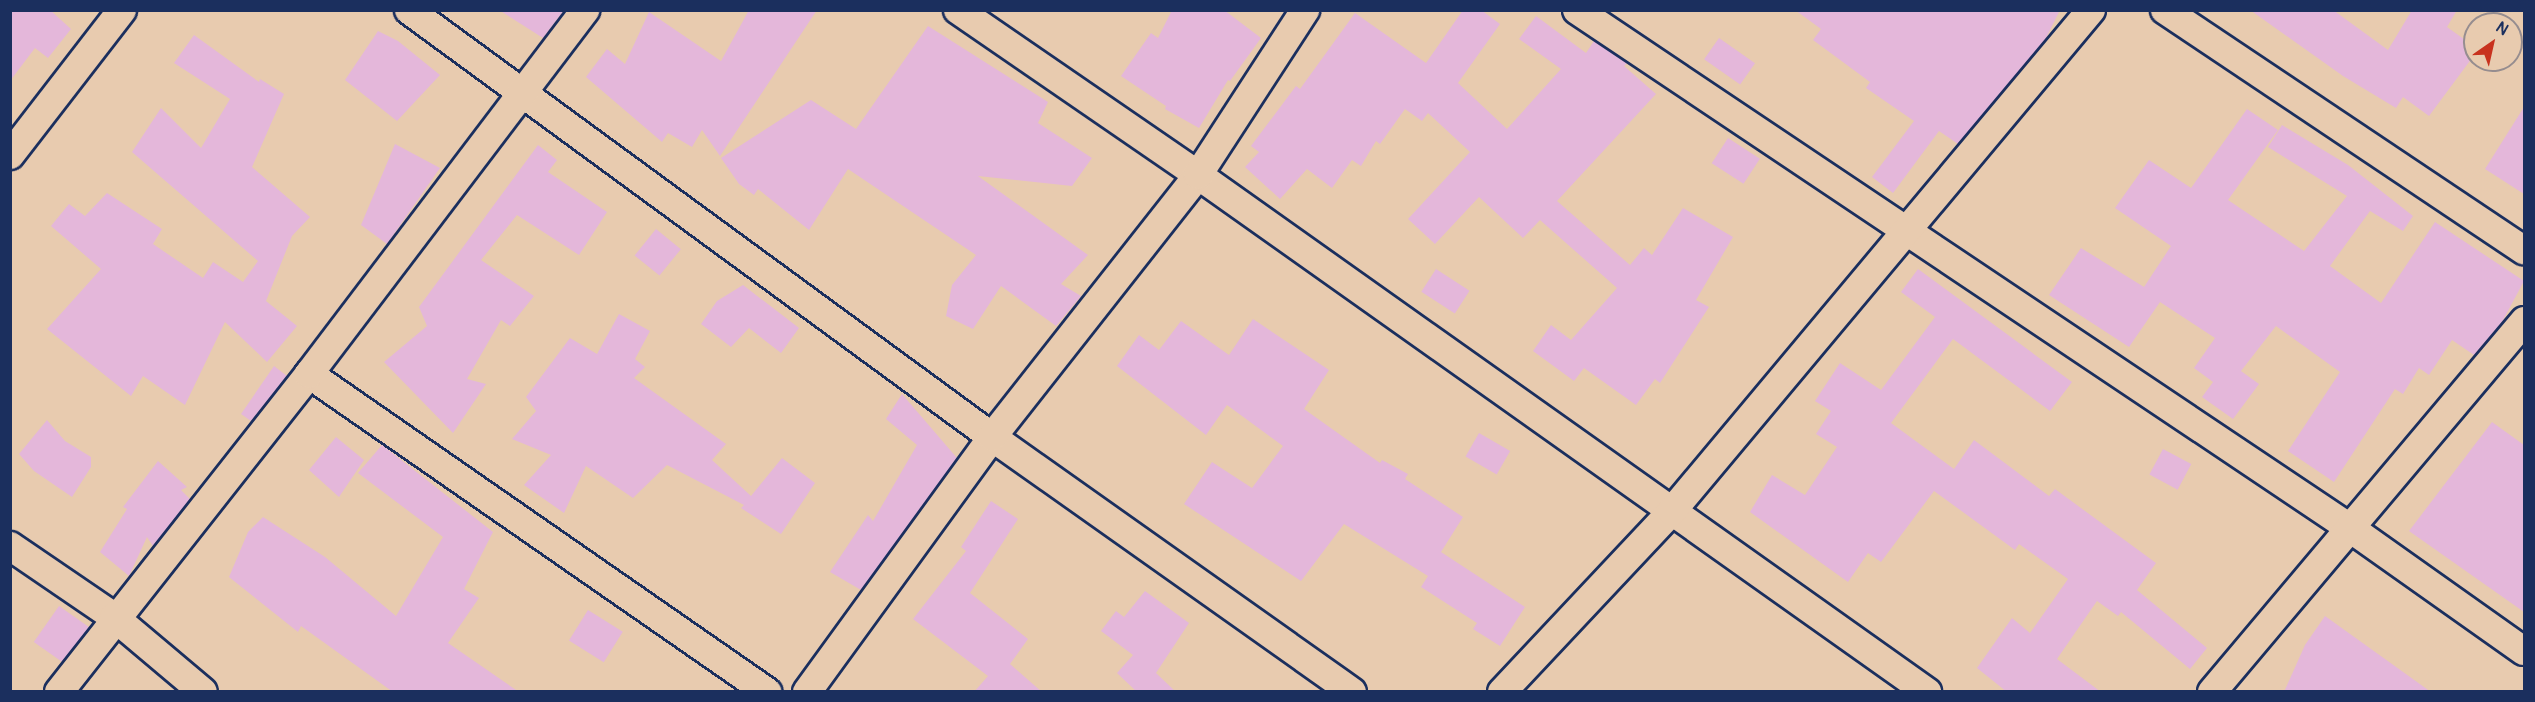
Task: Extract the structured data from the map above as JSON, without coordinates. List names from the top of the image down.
{
  "north": "top right"
}
